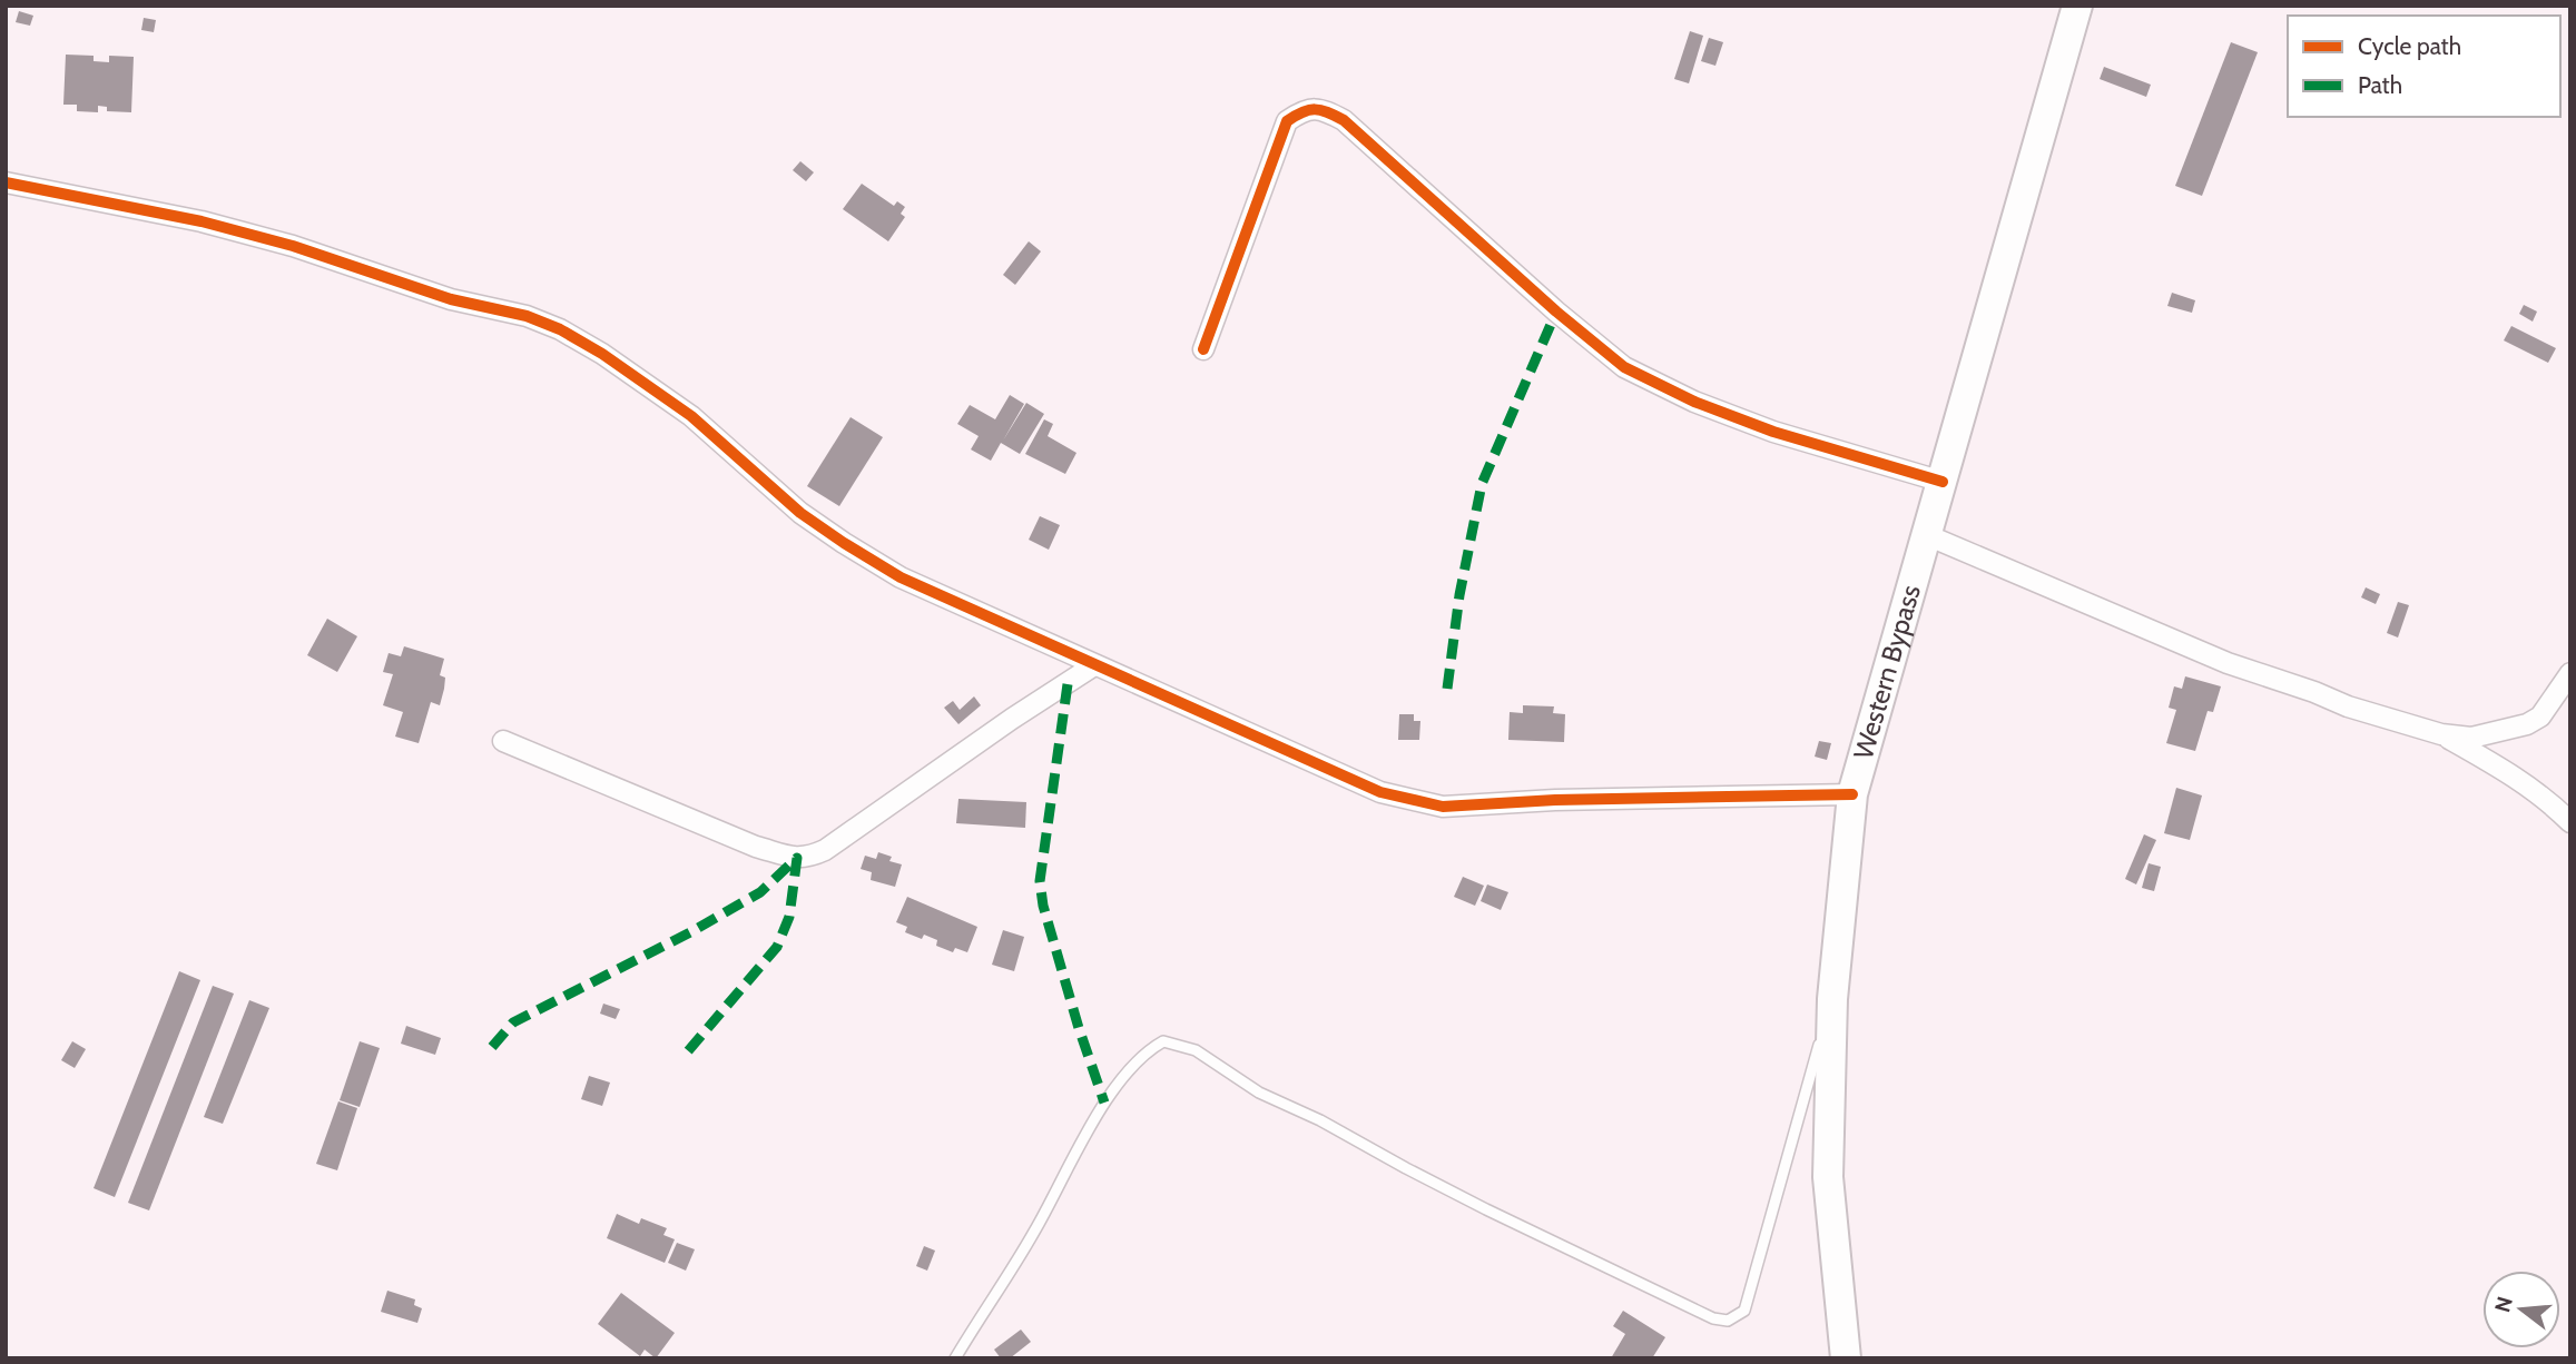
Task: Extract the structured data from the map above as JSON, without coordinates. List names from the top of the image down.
{
  "streets": {
    "main road": ["Western Bypass"]
  },
  "legend": ["Cycle path", "Path"],
  "north": "left"
}
